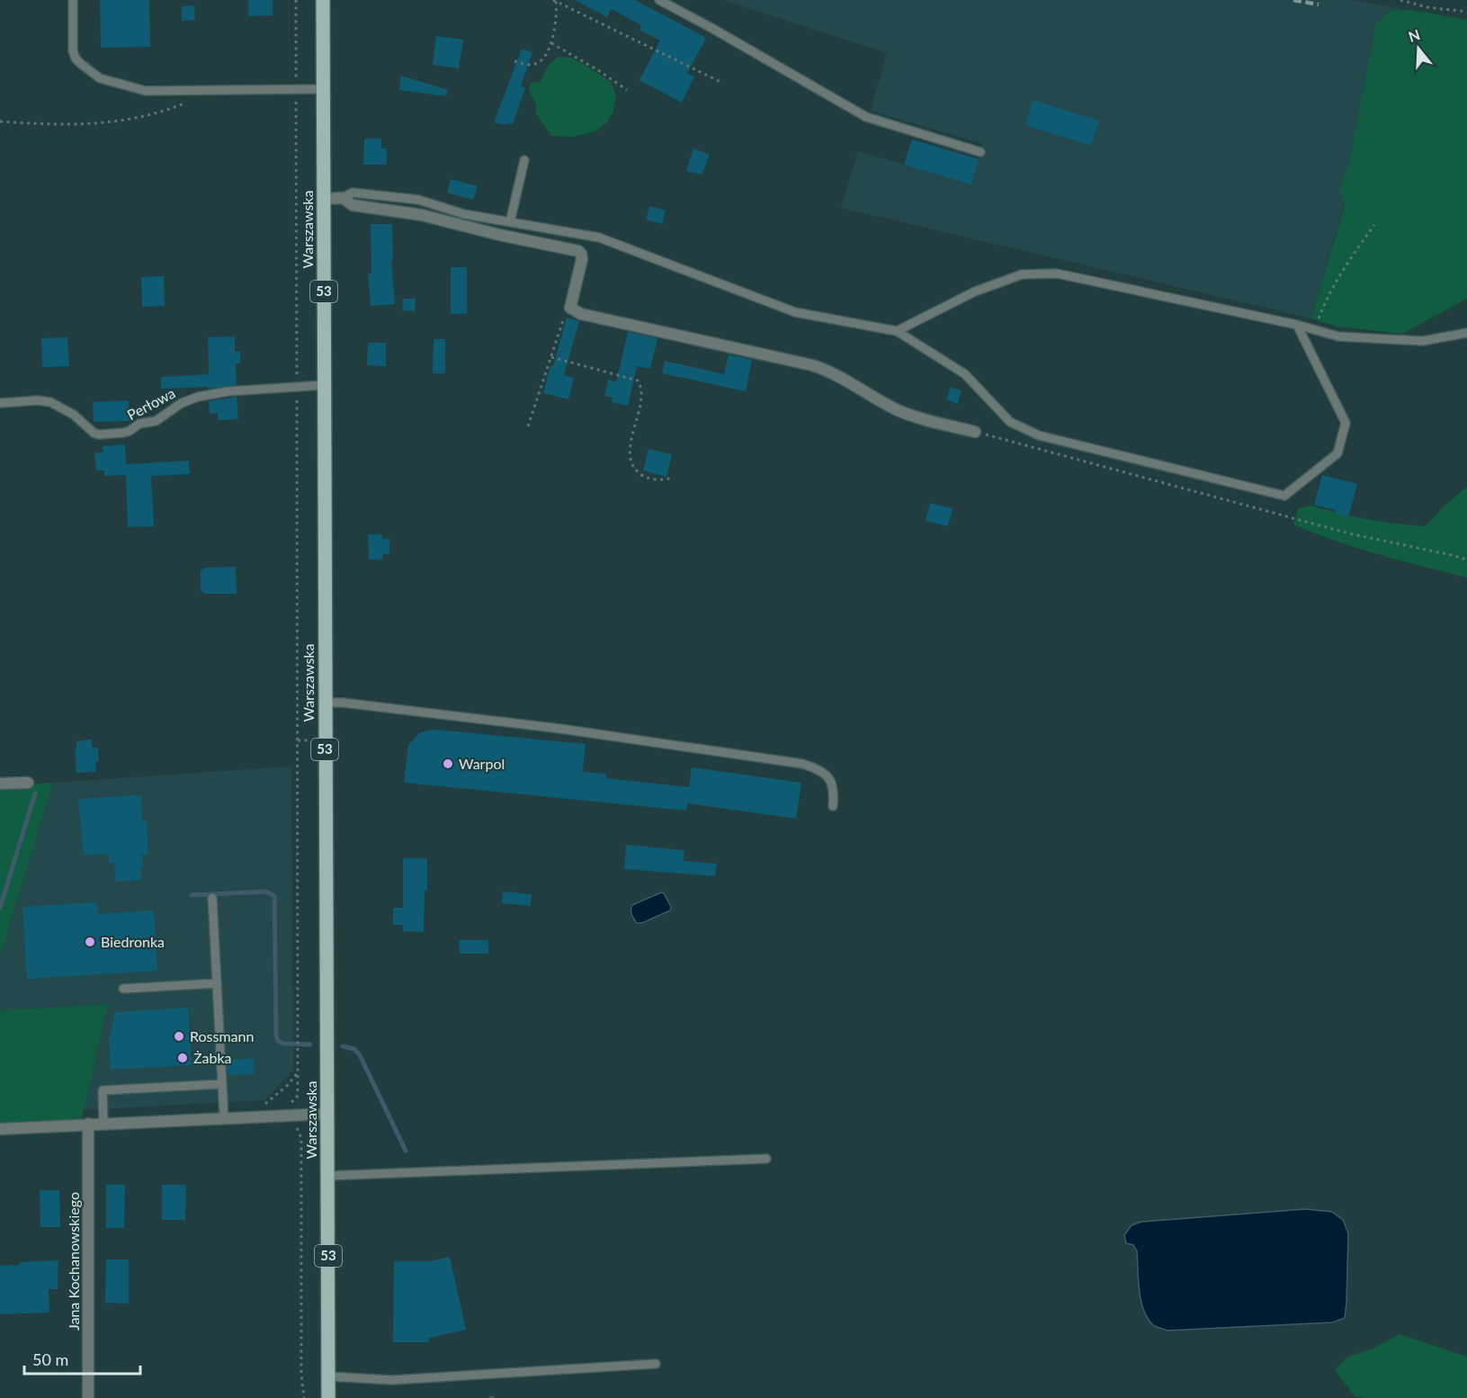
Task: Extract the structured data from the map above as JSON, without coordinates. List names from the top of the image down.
{
  "streets": {
    "main road": ["Warszawska", "53"],
    "street": ["Jana Kochanowskiego"],
    "lane": ["Perłowa"]
  },
  "crossings": [
    ["Warszawska", "Perłowa"]
  ],
  "places": [
    "Warpol",
    "Biedronka",
    "Rossmann",
    "Żabka"
  ],
  "scale_bar": "50 m",
  "north": "top"
}
